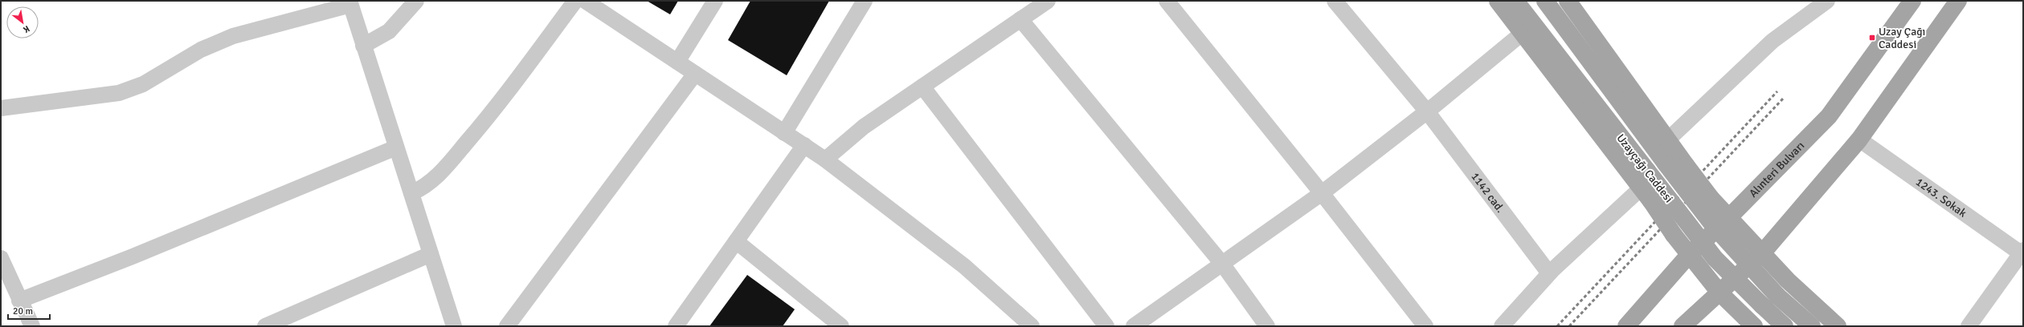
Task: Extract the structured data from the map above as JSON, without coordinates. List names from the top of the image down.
{
  "streets": {
    "main road": ["Uzayçağı Caddesi", "Alınteri Bulvarı"],
    "street": ["1142 cad.", "1243. Sokak"]
  },
  "places": {
    "transit": ["Uzay Çağı Caddesi"]
  },
  "scale_bar": "20 m",
  "north": "bottom right"
}
